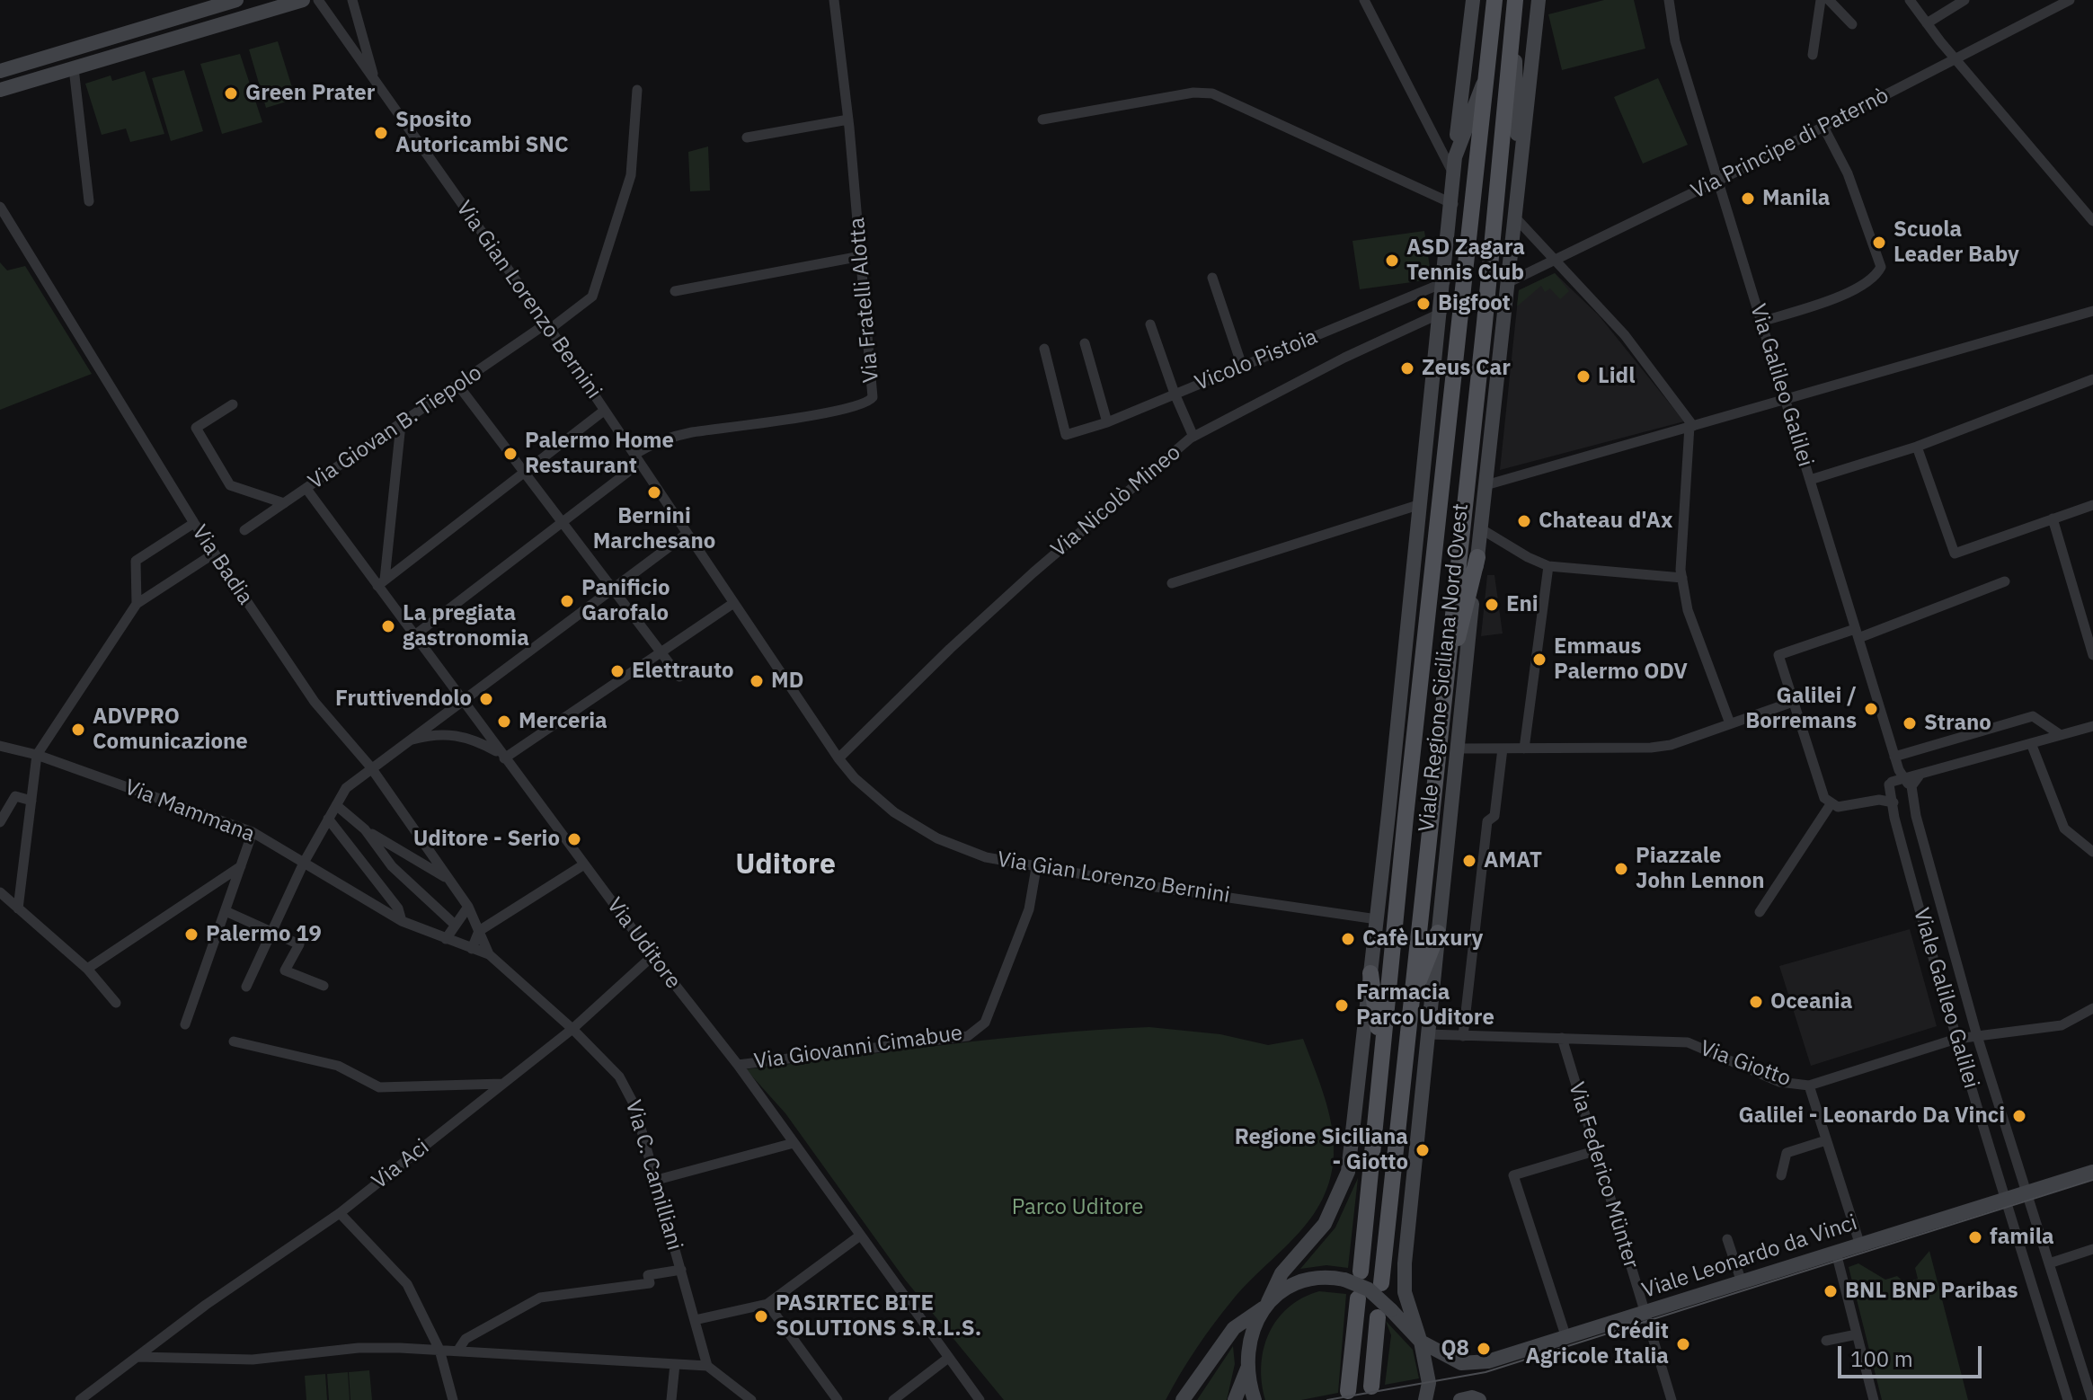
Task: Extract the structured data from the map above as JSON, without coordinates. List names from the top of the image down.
{
  "streets": {
    "main road": ["Viale Regione Siciliana Nord Ovest"],
    "street": [
      "Via Principe di Paternò",
      "Via Gian Lorenzo Bernini",
      "Via Fratelli Alotta",
      "Vicolo Pistoia",
      "Via Galileo Galilei",
      "Via Giovan B. Tiepolo",
      "Via Nicolò Mineo",
      "Via Badia",
      "Via Mammana",
      "Via Uditore",
      "Viale Galileo Galilei",
      "Via Giovanni Cimabue",
      "Via Giotto",
      "Via Aci",
      "Via C. Camilliani",
      "Via Federico Münter",
      "Viale Leonardo da Vinci"
    ]
  },
  "crossings": [
    ["Via Principe di Paternò", "Via Galileo Galilei"],
    ["Via Principe di Paternò", "Viale Regione Siciliana Nord Ovest"],
    ["Via Gian Lorenzo Bernini", "Via Fratelli Alotta"],
    ["Via Gian Lorenzo Bernini", "Via Giovan B. Tiepolo"],
    ["Via Gian Lorenzo Bernini", "Via Nicolò Mineo"],
    ["Via Gian Lorenzo Bernini", "Via Giovanni Cimabue"],
    ["Via Galileo Galilei", "Viale Galileo Galilei"],
    ["Via Giovan B. Tiepolo", "Via Uditore"],
    ["Via Badia", "Via Mammana"],
    ["Via Badia", "Via C. Camilliani"],
    ["Viale Regione Siciliana Nord Ovest", "Via Giotto"],
    ["Viale Regione Siciliana Nord Ovest", "Viale Leonardo da Vinci"],
    ["Via Mammana", "Via C. Camilliani"],
    ["Via Uditore", "Via Giovanni Cimabue"],
    ["Via Uditore", "Via Aci"],
    ["Viale Galileo Galilei", "Via Giotto"],
    ["Viale Galileo Galilei", "Viale Leonardo da Vinci"],
    ["Via Giotto", "Via Federico Münter"],
    ["Via Aci", "Via C. Camilliani"],
    ["Via Federico Münter", "Viale Leonardo da Vinci"]
  ],
  "districts": ["Uditore"],
  "parks": ["Parco Uditore"],
  "places": [
    "Green Prater",
    "Sposito Autoricambi SNC",
    "Manila",
    "Scuola Leader Baby",
    "ASD Zagara Tennis Club",
    "Bigfoot",
    "Zeus Car",
    "Lidl",
    "Palermo Home Restaurant",
    "Bernini Marchesano",
    "Chateau d'Ax",
    "Panificio Garofalo",
    "Eni",
    "La pregiata gastronomia",
    "Emmaus Palermo ODV",
    "Elettrauto",
    "MD",
    "Fruttivendolo",
    "Galilei / Borremans",
    "Merceria",
    "Strano",
    "ADVPRO Comunicazione",
    "Uditore - Serio",
    "AMAT",
    "Piazzale John Lennon",
    "Palermo 19",
    "Cafè Luxury",
    "Oceania",
    "Farmacia Parco Uditore",
    "Galilei - Leonardo Da Vinci",
    "Regione Siciliana - Giotto",
    "famila",
    "BNL BNP Paribas",
    "PASIRTEC BITE SOLUTIONS S.R.L.S.",
    "Crédit Agricole Italia",
    "Q8"
  ],
  "scale_bar": "100 m"
}
